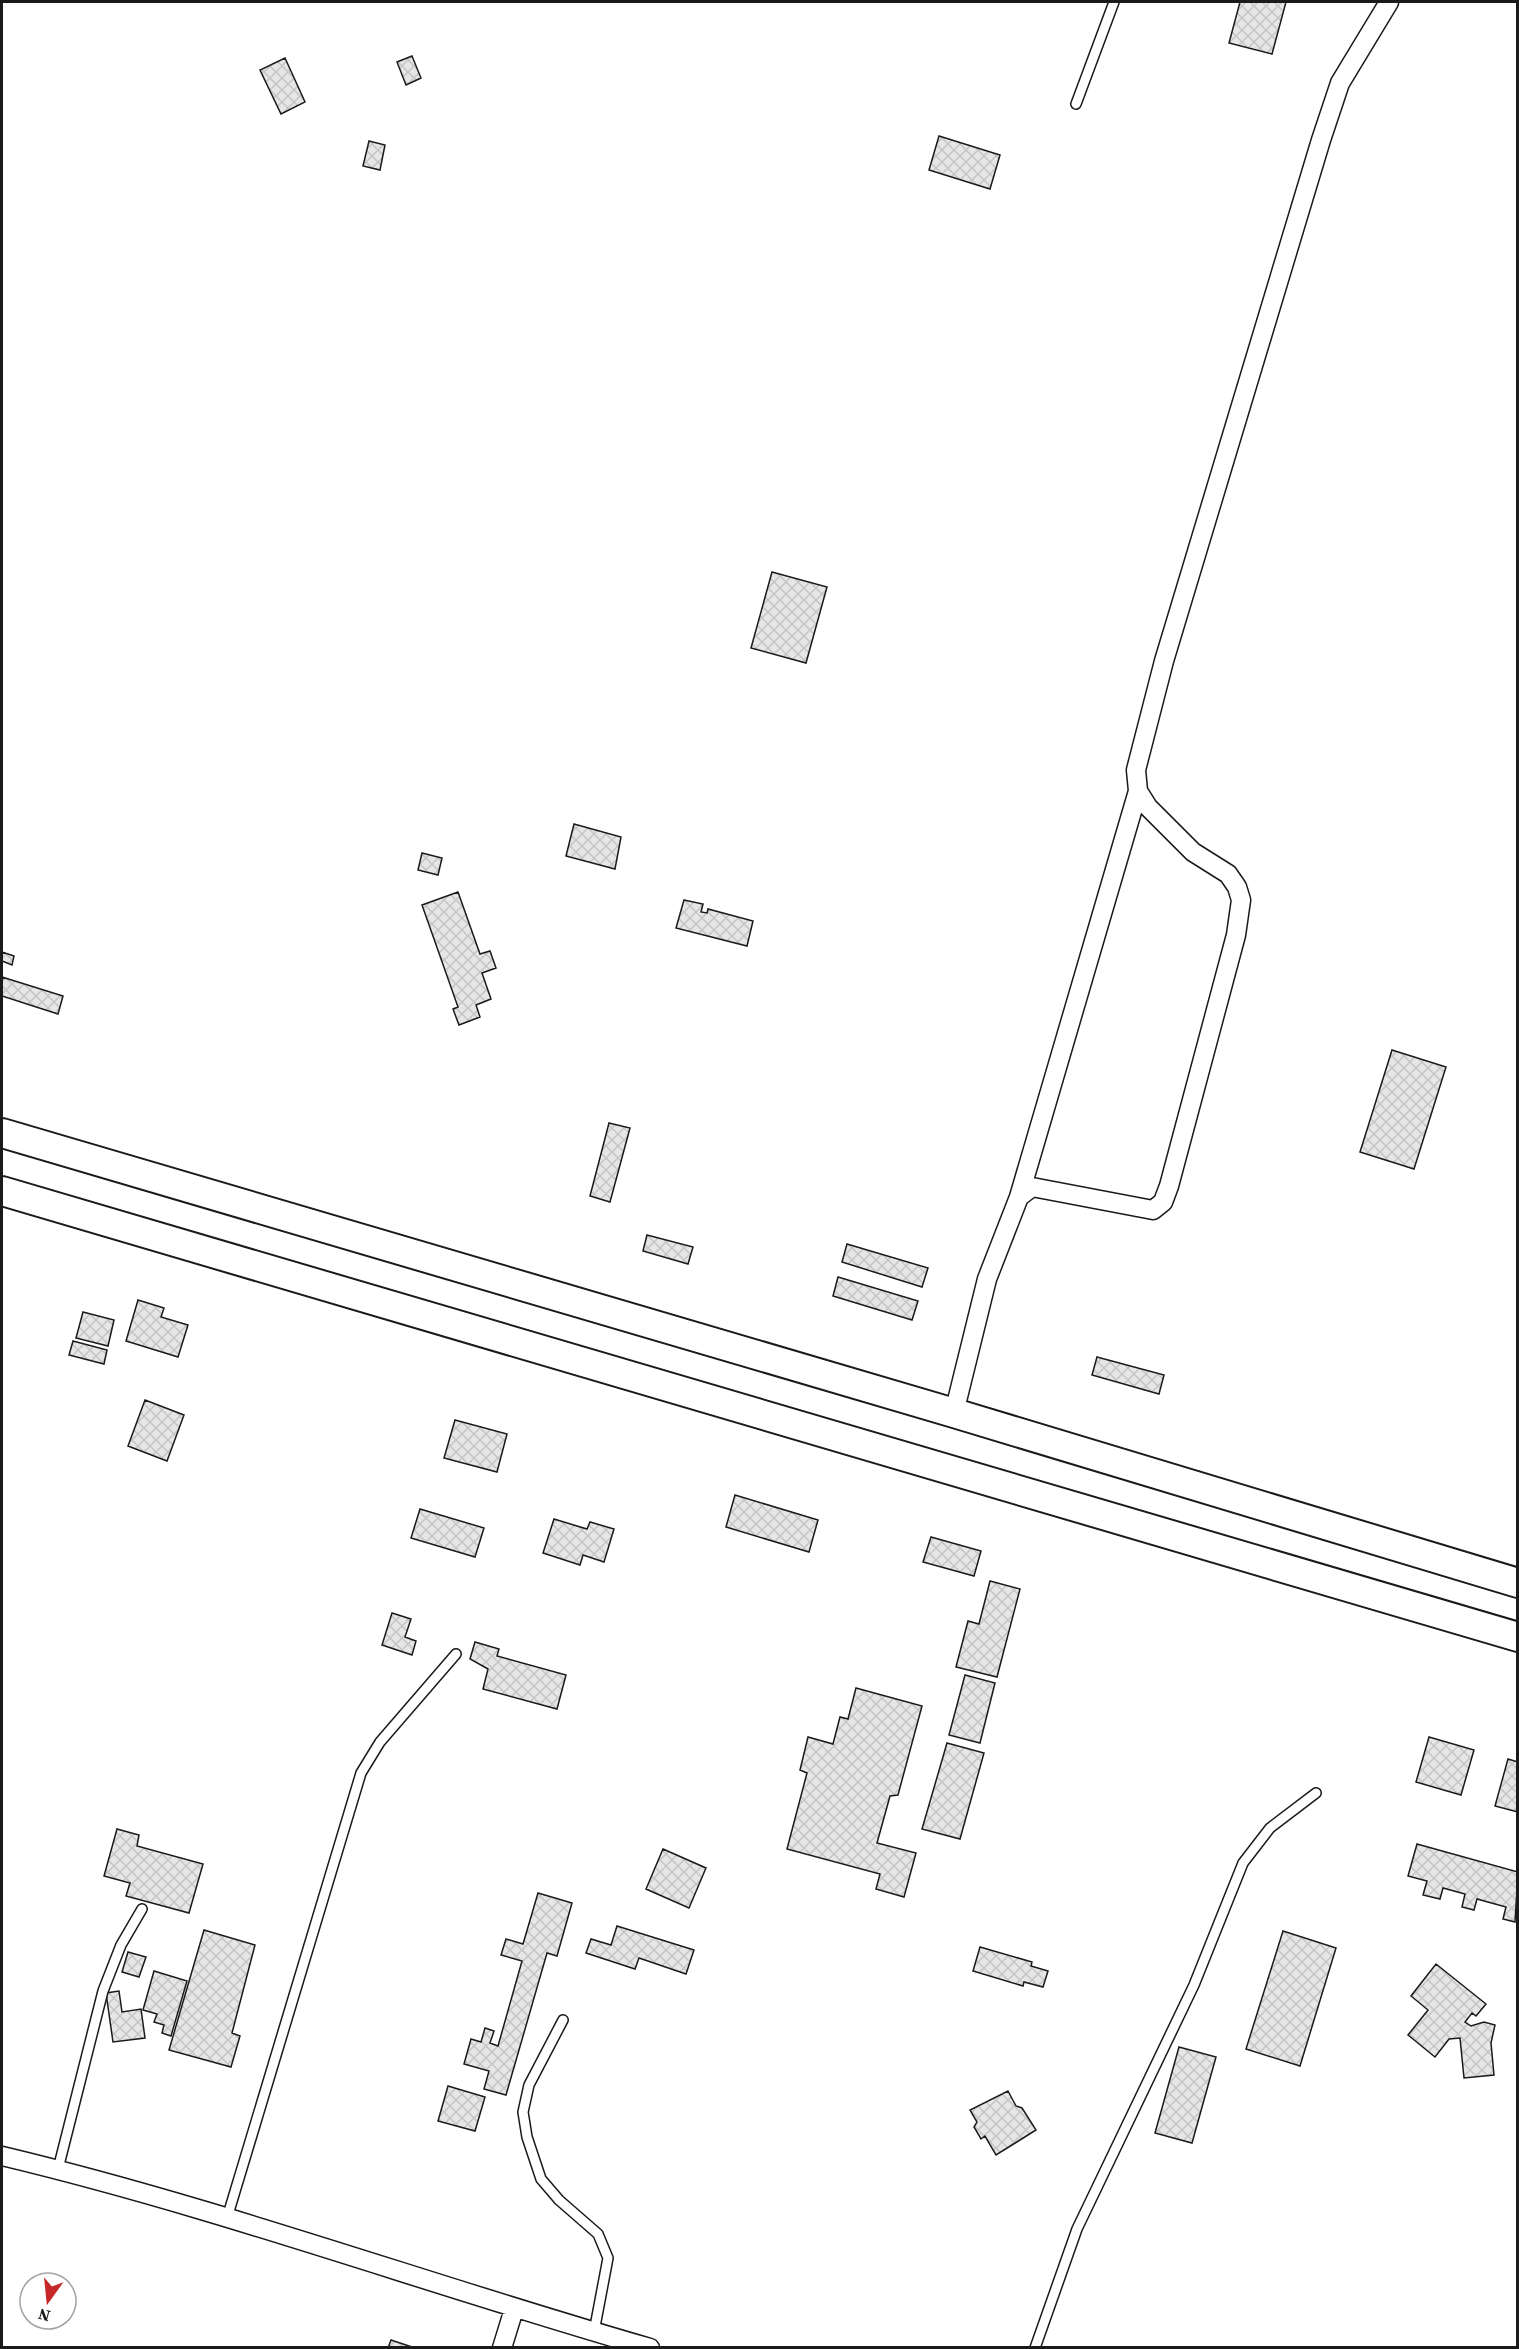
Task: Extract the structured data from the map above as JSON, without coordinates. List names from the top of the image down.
{
  "north": "bottom"
}
